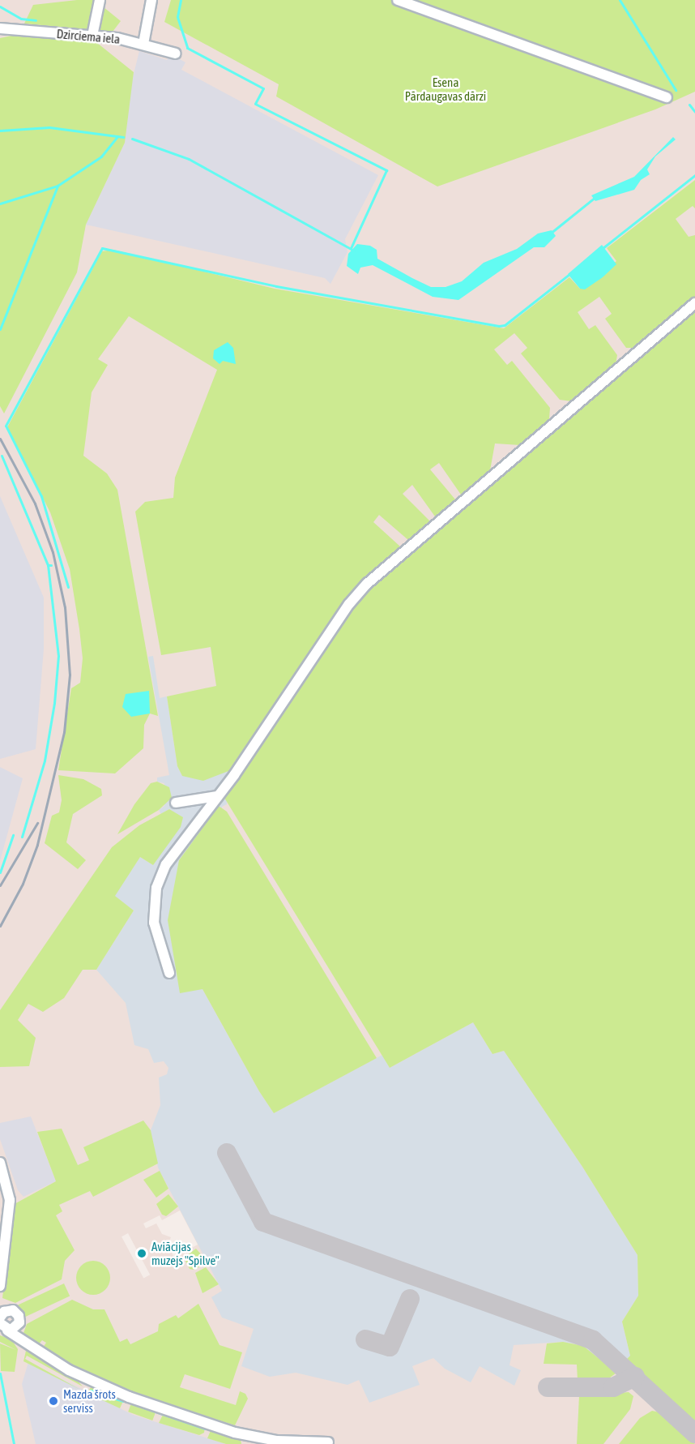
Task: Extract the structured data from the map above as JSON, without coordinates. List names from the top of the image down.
{
  "streets": {
    "street": ["Dzirciema iela"]
  },
  "parks": ["Esena Pārdaugavas dārzi"],
  "places": ["Aviācijas muzejs \"Spilve\"", "Mazda šrots serviss"]
}
